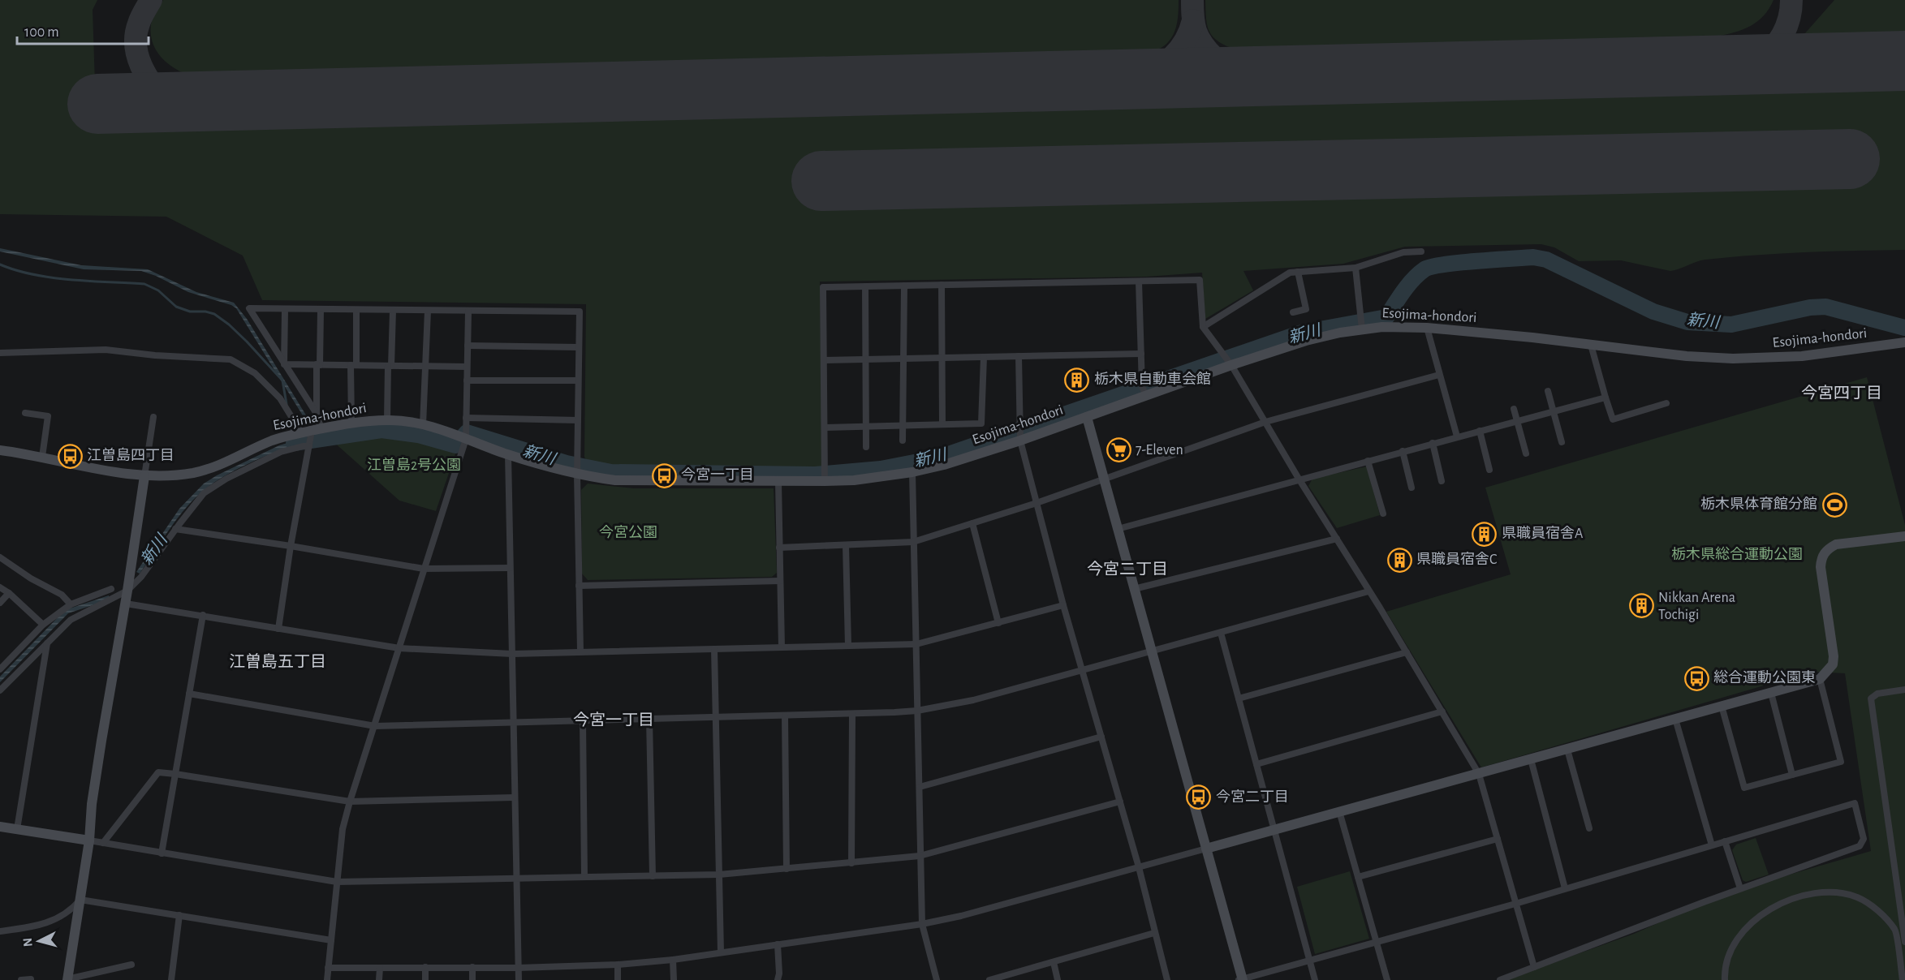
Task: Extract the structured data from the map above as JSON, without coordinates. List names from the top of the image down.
{
  "streets": {
    "street": ["Esojima-hondori"]
  },
  "districts": [
    "今宮四丁目",
    "今宮二丁目",
    "江曽島五丁目",
    "今宮一丁目"
  ],
  "water": ["新川"],
  "parks": ["江曽島2号公園", "今宮公園", "栃木県総合運動公園"],
  "places": {
    "building": [
      "栃木県自動車会館",
      "県職員宿舎A",
      "県職員宿舎C",
      "Nikkan Arena Tochigi"
    ],
    "supermarket": ["7-Eleven"],
    "bus stop": [
      "江曽島四丁目",
      "今宮一丁目",
      "総合運動公園東",
      "今宮二丁目"
    ],
    "sports": ["栃木県体育館分館"]
  },
  "scale_bar": "100 m",
  "north": "left"
}
